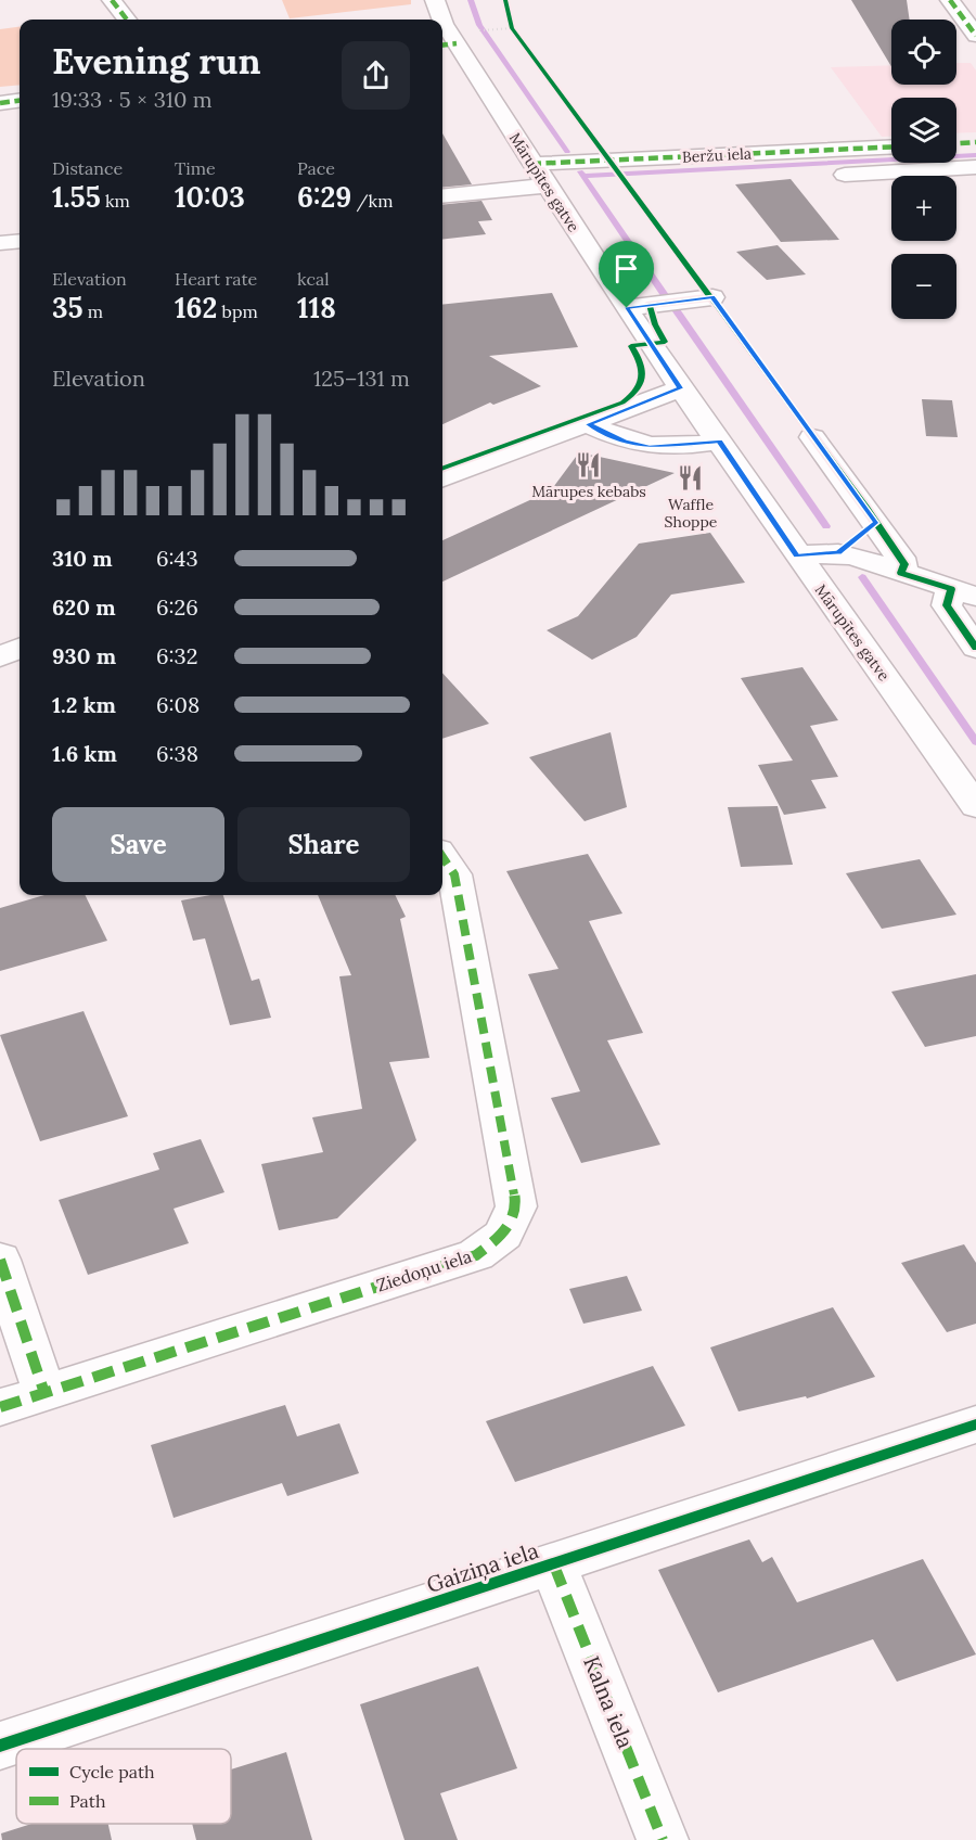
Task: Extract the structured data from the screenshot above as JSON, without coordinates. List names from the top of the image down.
{
  "streets": {
    "street": [
      "Beržu iela",
      "Mārupītes gatve",
      "Ziedoņu iela",
      "Gaiziņa iela",
      "Kalna iela"
    ]
  },
  "crossings": [
    ["Beržu iela", "Mārupītes gatve"],
    ["Gaiziņa iela", "Kalna iela"]
  ],
  "places": {
    "restaurant": ["Mārupes kebabs", "Waffle Shoppe"]
  },
  "legend": ["Cycle path", "Path"],
  "page": {
    "map_buttons": ["+", "−"],
    "heading": ["Evening run", "19:33 · 5 × 310 m"],
    "stats": [
      ["Distance", "1.55 km"],
      ["Time", "10:03"],
      ["Pace", "6:29 /km"],
      ["Elevation", "35 m"],
      ["Heart rate", "162 bpm"],
      ["kcal", "118"]
    ],
    "chart": ["Elevation", "125–131 m"],
    "list": [
      {
        "name": "310 m",
        "note": "6:43"
      },
      {
        "name": "620 m",
        "note": "6:26"
      },
      {
        "name": "930 m",
        "note": "6:32"
      },
      {
        "name": "1.2 km",
        "note": "6:08"
      },
      {
        "name": "1.6 km",
        "note": "6:38"
      }
    ],
    "buttons": ["Save", "Share"]
  }
}
